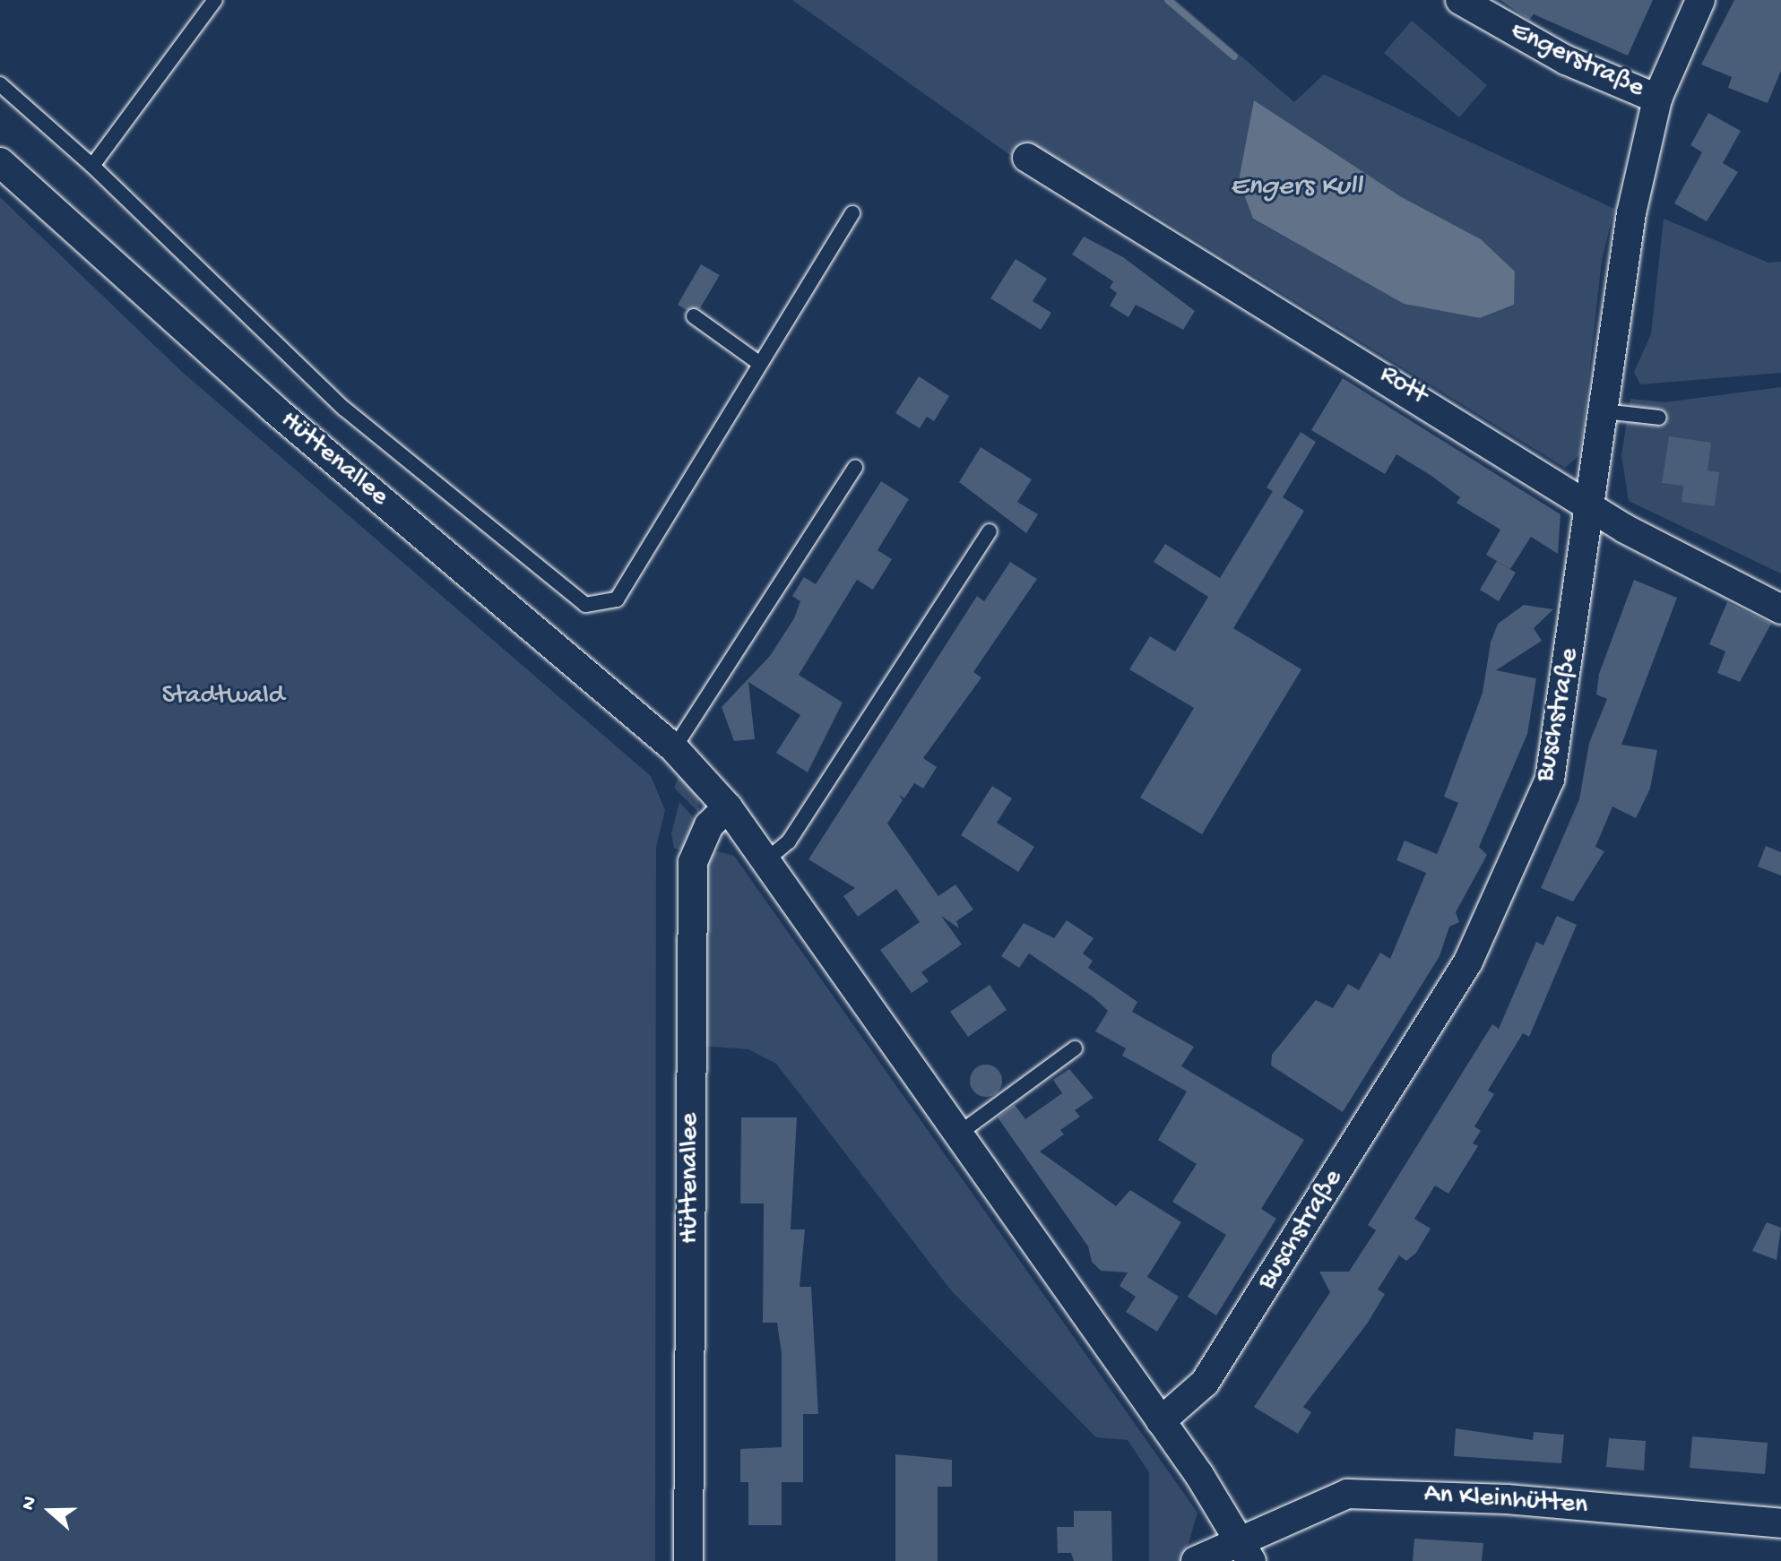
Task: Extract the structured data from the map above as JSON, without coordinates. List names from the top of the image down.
{
  "streets": {
    "street": [
      "Engerstraße",
      "Rott",
      "Hüttenallee",
      "Buschstraße",
      "An Kleinhütten"
    ]
  },
  "crossings": [
    ["Engerstraße", "Buschstraße"],
    ["Rott", "Buschstraße"],
    ["Hüttenallee", "Buschstraße"],
    ["Hüttenallee", "An Kleinhütten"]
  ],
  "water": ["Engers Kull"],
  "parks": ["Stadtwald"],
  "north": "left"
}
